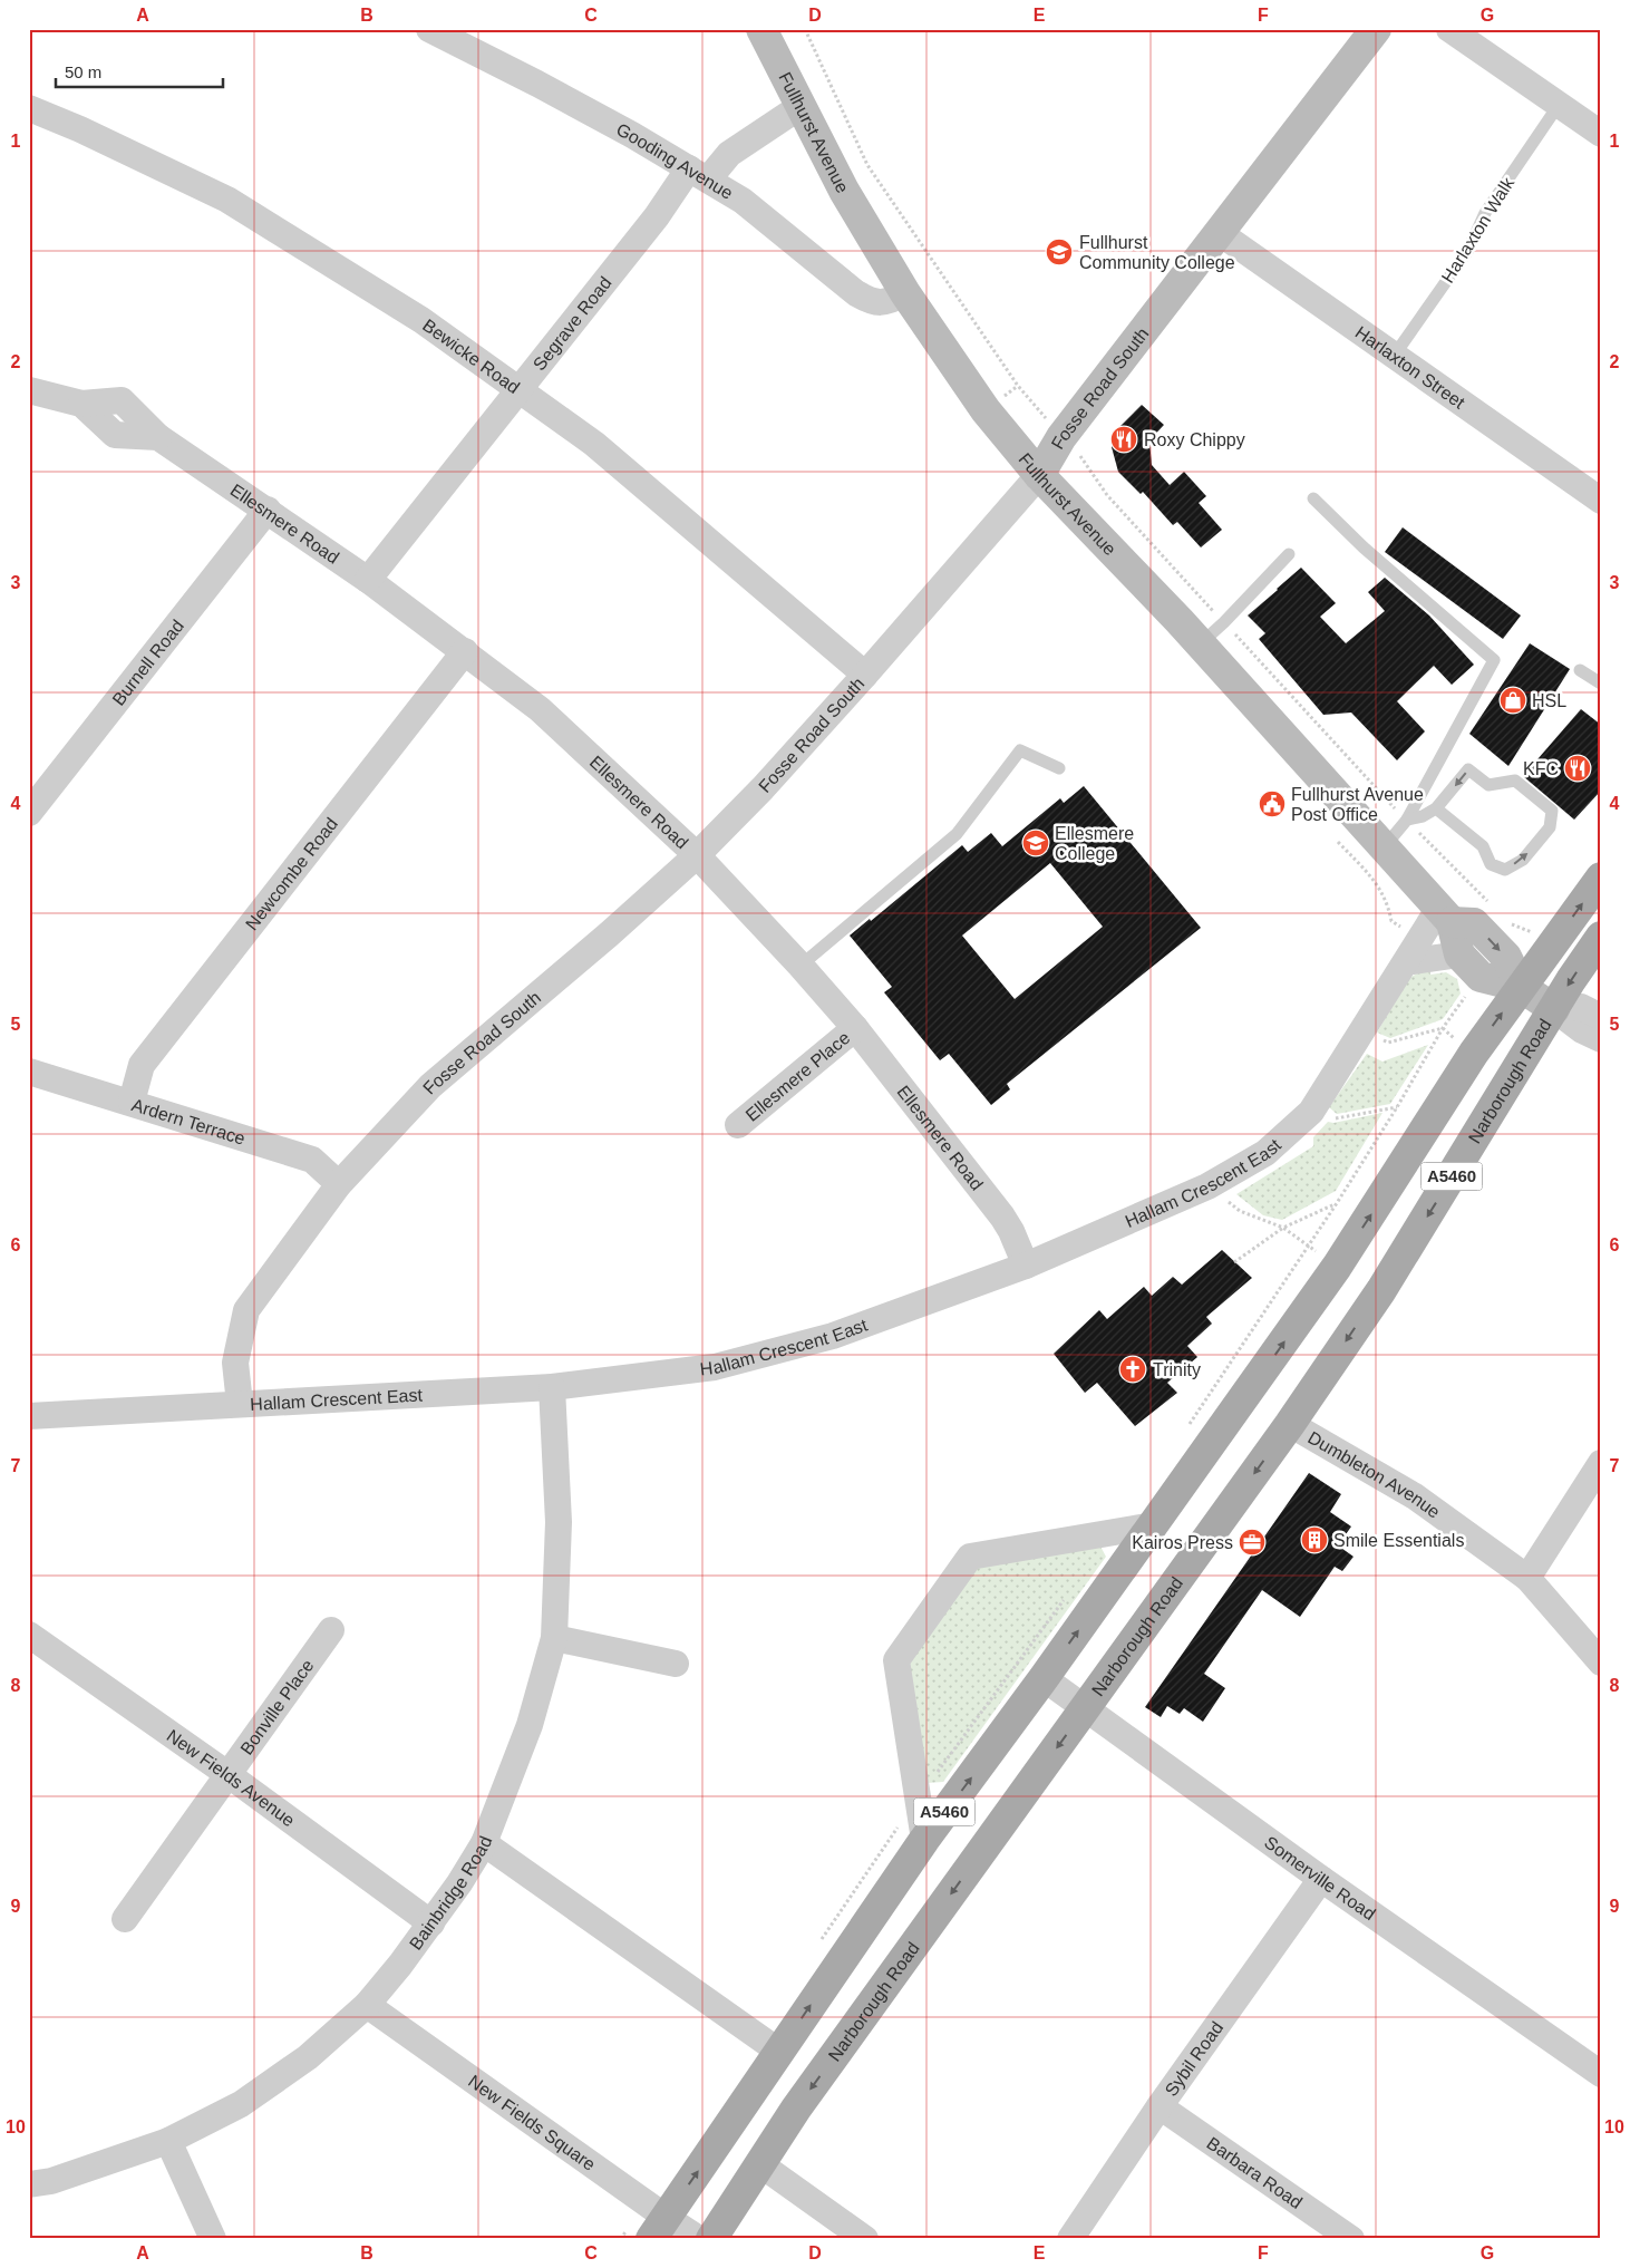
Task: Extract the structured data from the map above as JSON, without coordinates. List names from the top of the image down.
{
  "streets": {
    "main road": ["Narborough Road", "A5460"],
    "street": [
      "Fullhurst Avenue",
      "Gooding Avenue",
      "Segrave Road",
      "Bewicke Road",
      "Harlaxton Street",
      "Fosse Road South",
      "Ellesmere Road",
      "Burnell Road",
      "Newcombe Road",
      "Ellesmere Place",
      "Ardern Terrace",
      "Hallam Crescent East",
      "Dumbleton Avenue",
      "Bonville Place",
      "New Fields Avenue",
      "Somerville Road",
      "Bainbridge Road",
      "Sybil Road",
      "New Fields Square",
      "Barbara Road"
    ],
    "lane": ["Harlaxton Walk"]
  },
  "crossings": [
    ["Fullhurst Avenue", "Gooding Avenue"],
    ["Fullhurst Avenue", "Segrave Road"],
    ["Fullhurst Avenue", "Fosse Road South"],
    ["Fullhurst Avenue", "Hallam Crescent East"],
    ["Gooding Avenue", "Segrave Road"],
    ["Harlaxton Walk", "Harlaxton Street"],
    ["Segrave Road", "Bewicke Road"],
    ["Segrave Road", "Ellesmere Road"],
    ["Bewicke Road", "Fosse Road South"],
    ["Harlaxton Street", "Fosse Road South"],
    ["Fosse Road South", "Ellesmere Road"],
    ["Fosse Road South", "Ardern Terrace"],
    ["Fosse Road South", "Hallam Crescent East"],
    ["Ellesmere Road", "Burnell Road"],
    ["Ellesmere Road", "Newcombe Road"],
    ["Ellesmere Road", "Ellesmere Place"],
    ["Ellesmere Road", "Hallam Crescent East"],
    ["Newcombe Road", "Ardern Terrace"],
    ["Narborough Road", "Dumbleton Avenue"],
    ["Narborough Road", "Somerville Road"],
    ["A5460", "Somerville Road"],
    ["A5460", "New Fields Square"],
    ["Hallam Crescent East", "Bainbridge Road"],
    ["Bonville Place", "New Fields Avenue"],
    ["New Fields Avenue", "Bainbridge Road"],
    ["Somerville Road", "Sybil Road"],
    ["Bainbridge Road", "New Fields Square"],
    ["Sybil Road", "Barbara Road"]
  ],
  "places": {
    "school or university": ["Fullhurst Community College", "Ellesmere College"],
    "restaurant": ["Roxy Chippy", "KFC"],
    "shop": ["HSL"],
    "public building": ["Fullhurst Avenue Post Office"],
    "church": ["Trinity"],
    "building": ["Smile Essentials"],
    "office": ["Kairos Press"]
  },
  "scale_bar": "50 m",
  "grid": {
    "columns": [
      "A",
      "B",
      "C",
      "D",
      "E",
      "F",
      "G"
    ],
    "rows": [
      "1",
      "2",
      "3",
      "4",
      "5",
      "6",
      "7",
      "8",
      "9",
      "10"
    ]
  }
}
